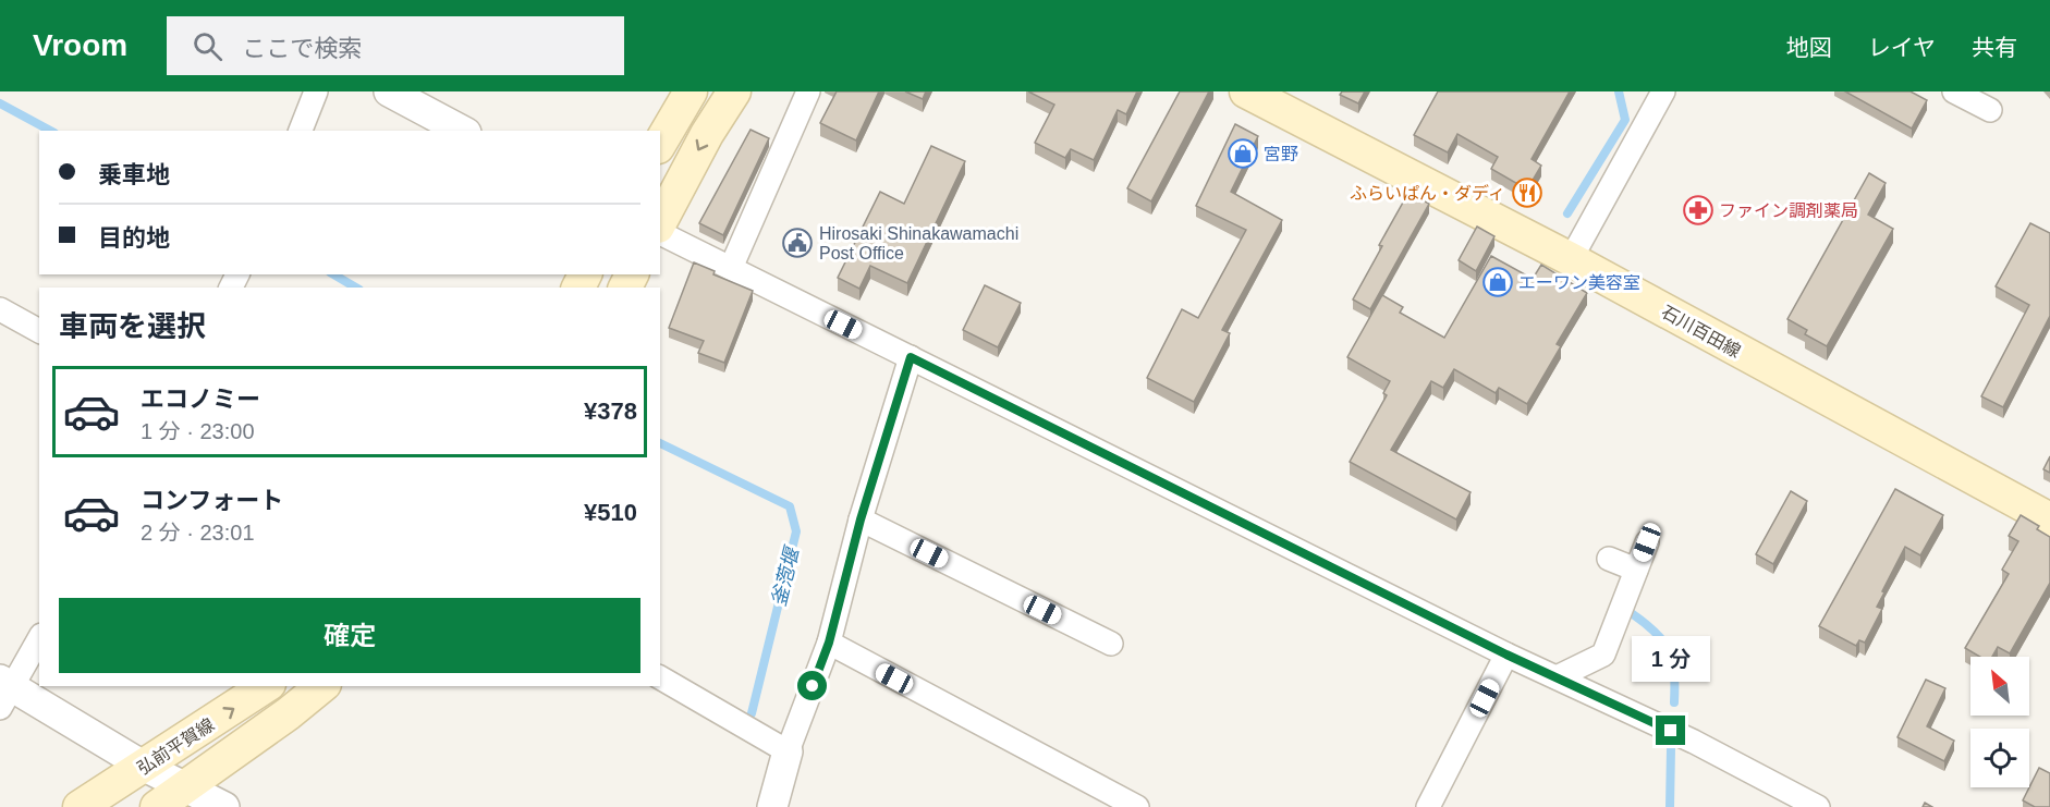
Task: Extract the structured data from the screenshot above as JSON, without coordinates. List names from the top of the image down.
{
  "streets": {
    "main road": ["石川百田線", "弘前平賀線"]
  },
  "water": ["釜萢堰"],
  "places": {
    "shop": ["宮野", "エーワン美容室"],
    "restaurant": ["ふらいぱん・ダディ"],
    "pharmacy": ["ファイン調剤薬局"],
    "public building": ["Hirosaki Shinakawamachi Post Office"]
  },
  "north": "top left",
  "page": {
    "header": "Vroom",
    "search": "ここで検索",
    "nav": ["地図", "レイヤ", "共有"],
    "banner": ["乗車地", "目的地"],
    "heading": "車両を選択",
    "list": [
      {
        "name": "エコノミー",
        "note": "1 分 · 23:00",
        "value": "¥378"
      },
      {
        "name": "コンフォート",
        "note": "2 分 · 23:01",
        "value": "¥510"
      }
    ],
    "buttons": "確定",
    "bubble": "1 分"
  }
}
